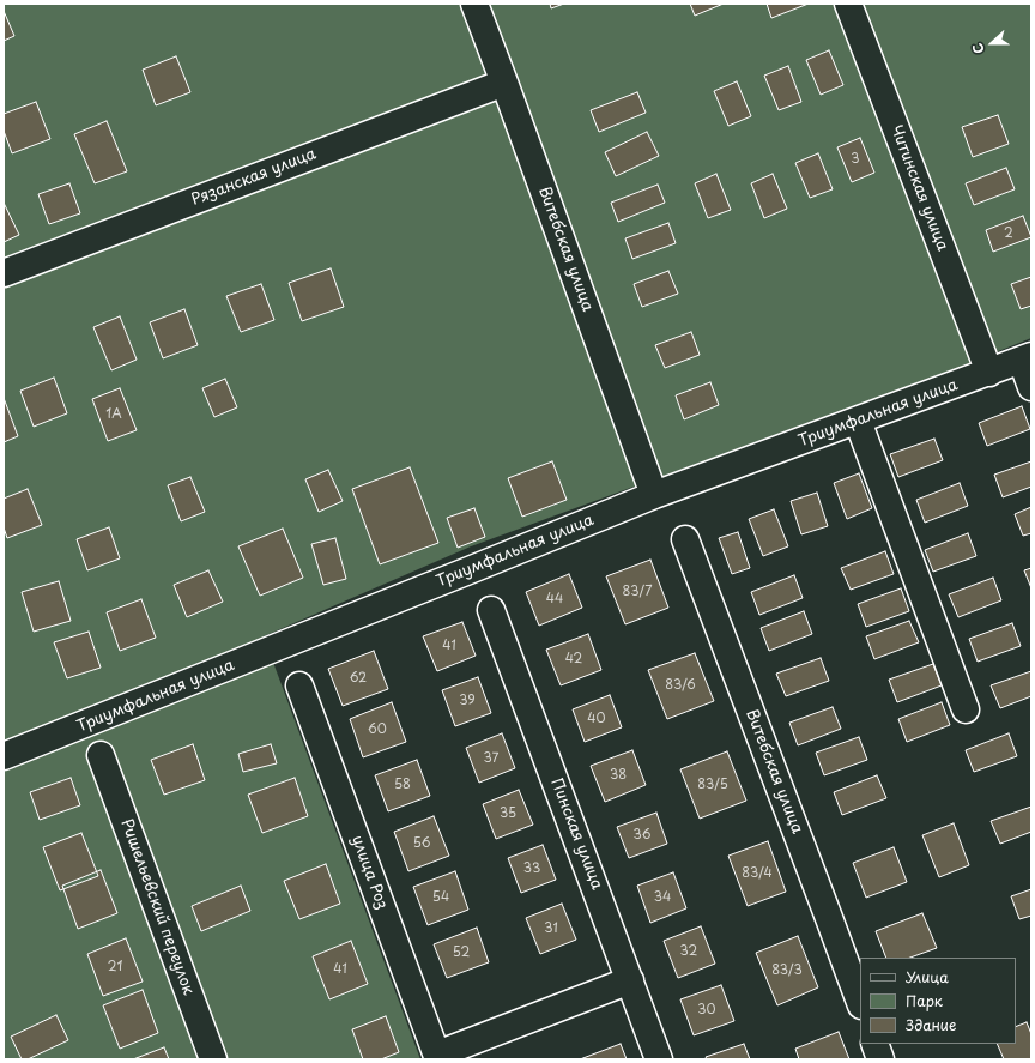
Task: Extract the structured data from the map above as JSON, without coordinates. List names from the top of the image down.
{
  "streets": {
    "street": [
      "Рязанская улица",
      "Читинская улица",
      "Витебская улица",
      "Триумфальная улица",
      "Пинская улица",
      "улица Роз",
      "Ришельевский переулок"
    ]
  },
  "crossings": [
    ["Рязанская улица", "Витебская улица"],
    ["Читинская улица", "Триумфальная улица"],
    ["Витебская улица", "Триумфальная улица"]
  ],
  "house_numbers": [
    "3",
    "2",
    "1А",
    "83/7",
    "44",
    "41",
    "42",
    "62",
    "83/6",
    "39",
    "40",
    "60",
    "37",
    "38",
    "58",
    "83/5",
    "35",
    "36",
    "56",
    "33",
    "83/4",
    "54",
    "34",
    "31",
    "32",
    "52",
    "21",
    "41",
    "83/3",
    "30"
  ],
  "legend": ["Улица", "Парк", "Здание"],
  "north": "left"
}
